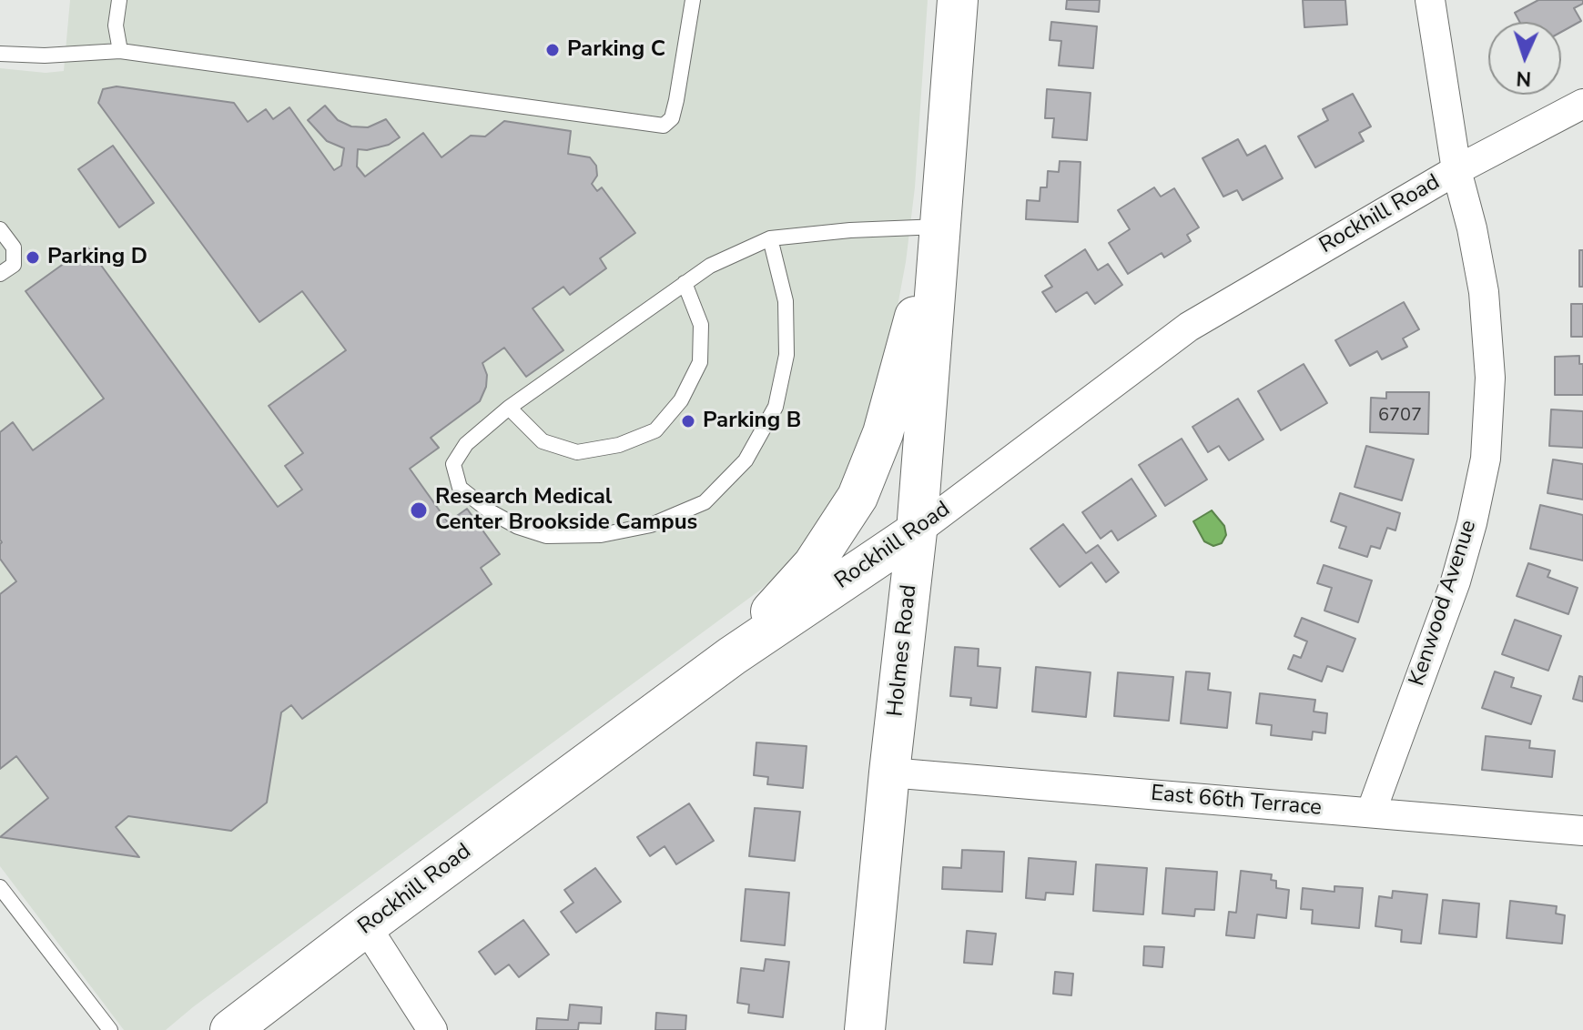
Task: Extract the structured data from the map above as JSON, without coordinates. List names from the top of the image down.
{
  "streets": {
    "main road": ["Rockhill Road", "Holmes Road"],
    "street": ["Kenwood Avenue", "East 66th Terrace"]
  },
  "crossings": [
    ["Rockhill Road", "Kenwood Avenue"],
    ["Rockhill Road", "Holmes Road"],
    ["Kenwood Avenue", "East 66th Terrace"],
    ["Holmes Road", "East 66th Terrace"]
  ],
  "places": [
    "Parking C",
    "Parking D",
    "Parking B",
    "Research Medical Center Brookside Campus"
  ],
  "house_numbers": ["6707"],
  "north": "bottom"
}
